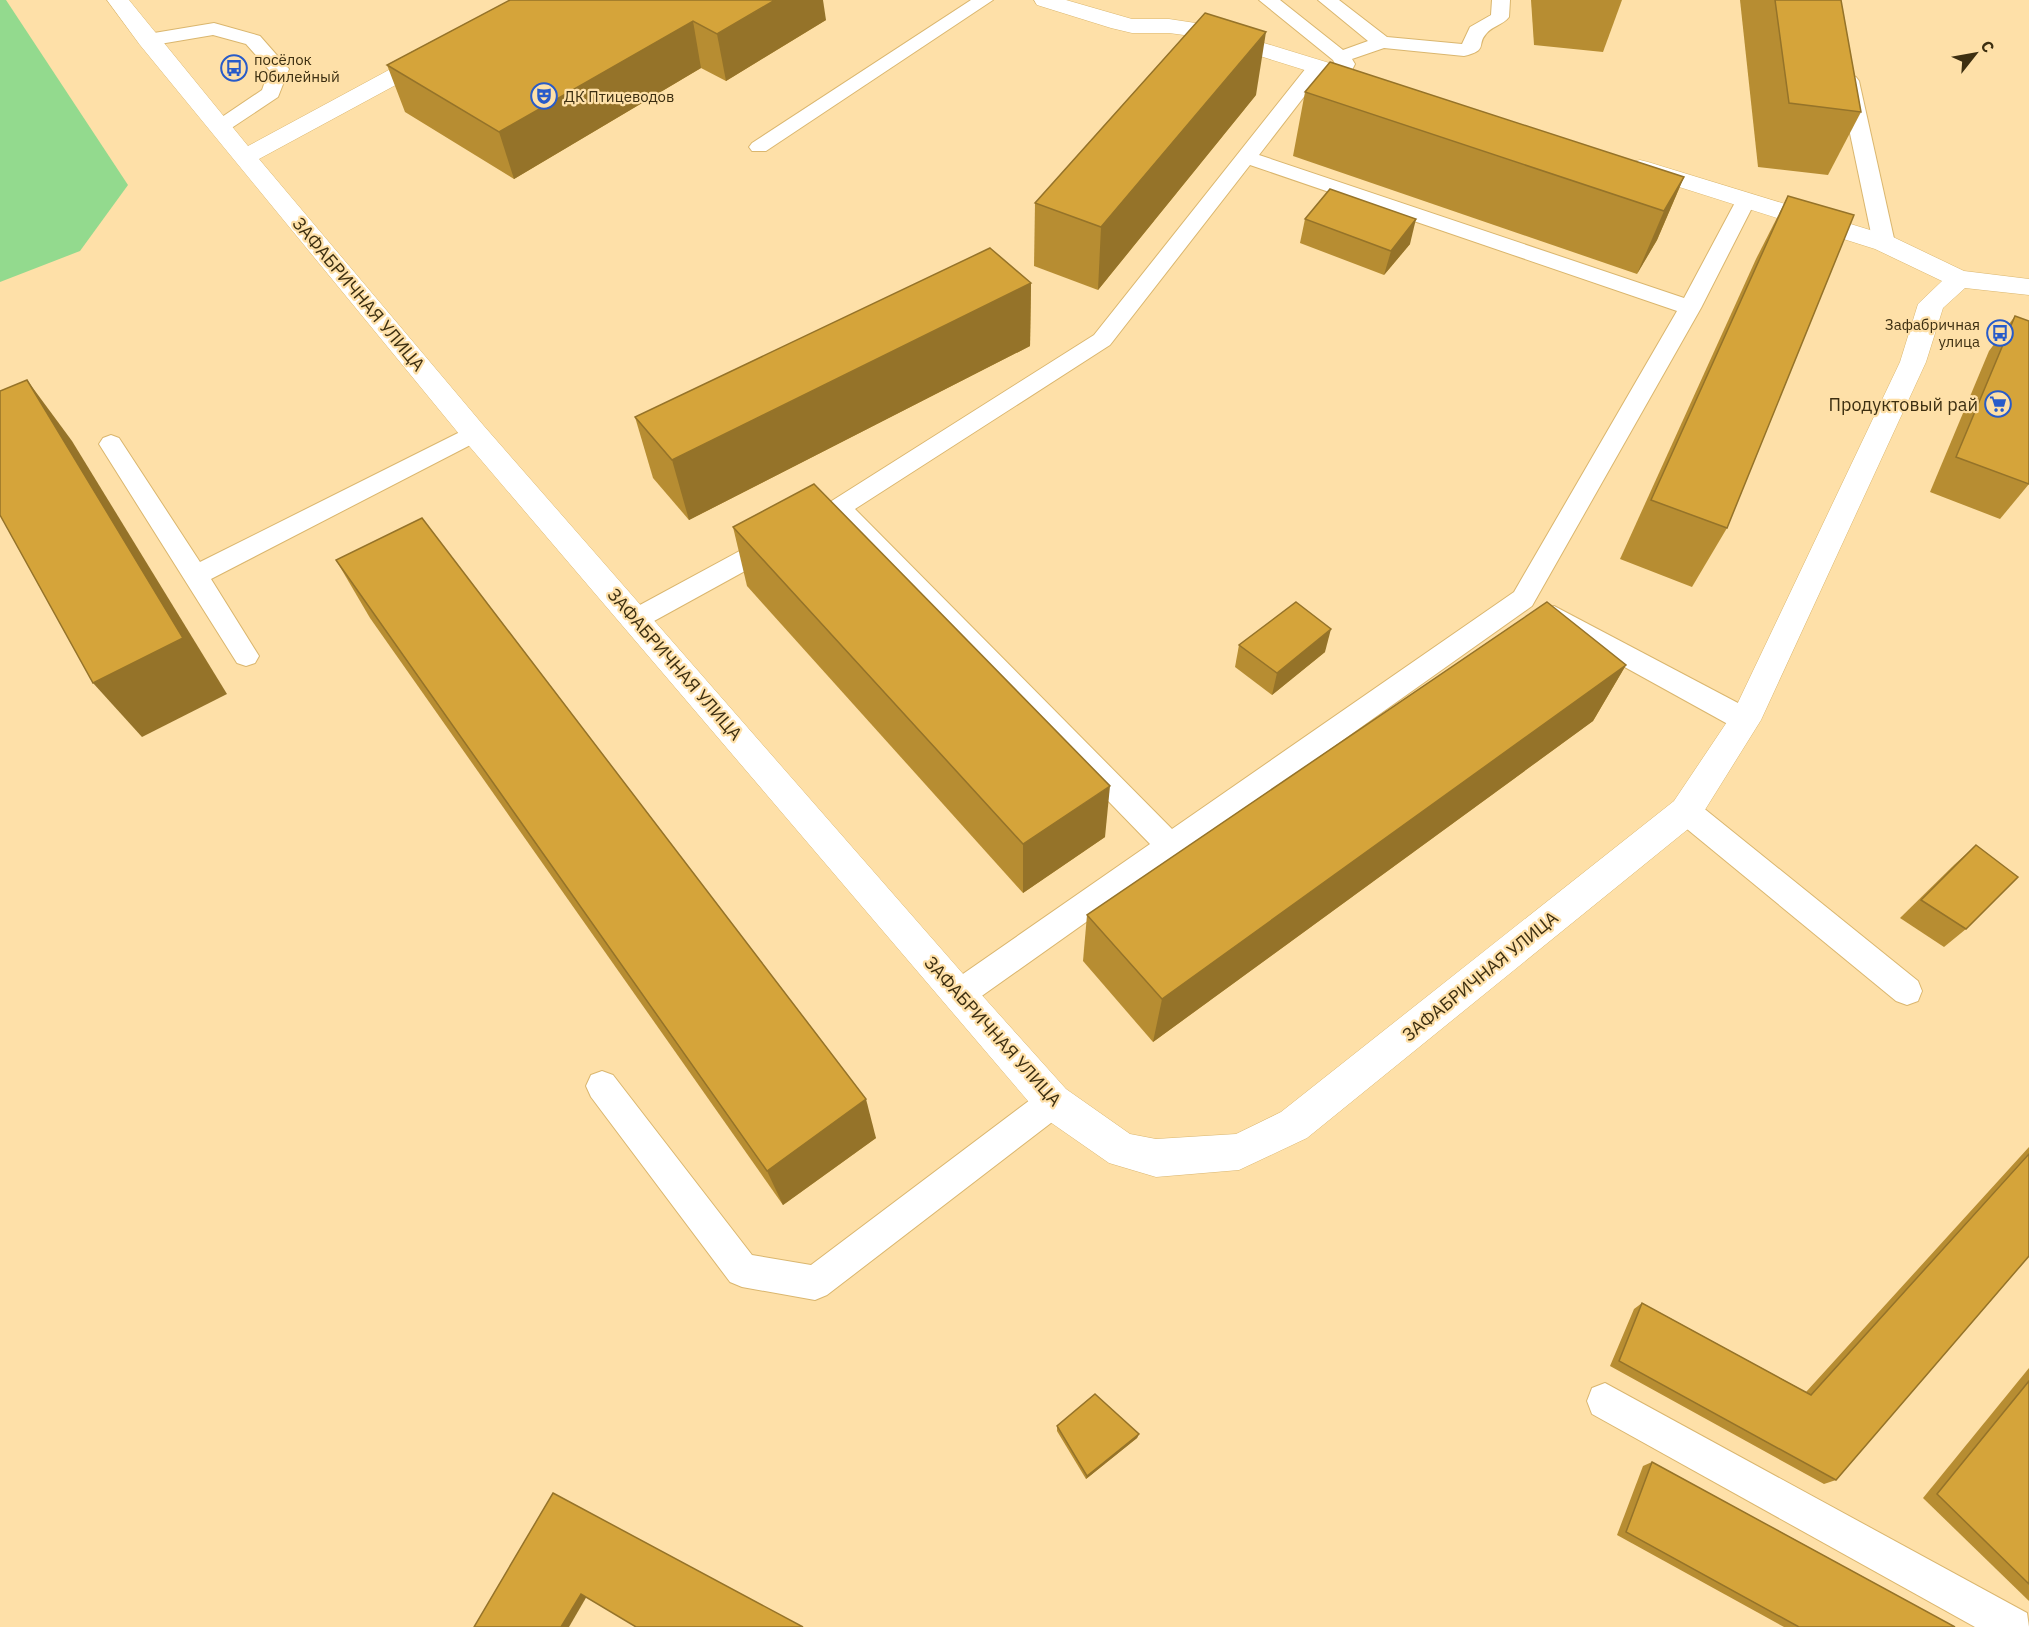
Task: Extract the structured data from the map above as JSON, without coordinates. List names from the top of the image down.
{
  "streets": {
    "street": ["ЗАФАБРИЧНАЯ УЛИЦА"]
  },
  "places": {
    "bus stop": ["посёлок Юбилейный", "Зафабричная улица"],
    "theatre": ["ДК Птицеводов"],
    "supermarket": ["Продуктовый рай"]
  },
  "north": "top right"
}
